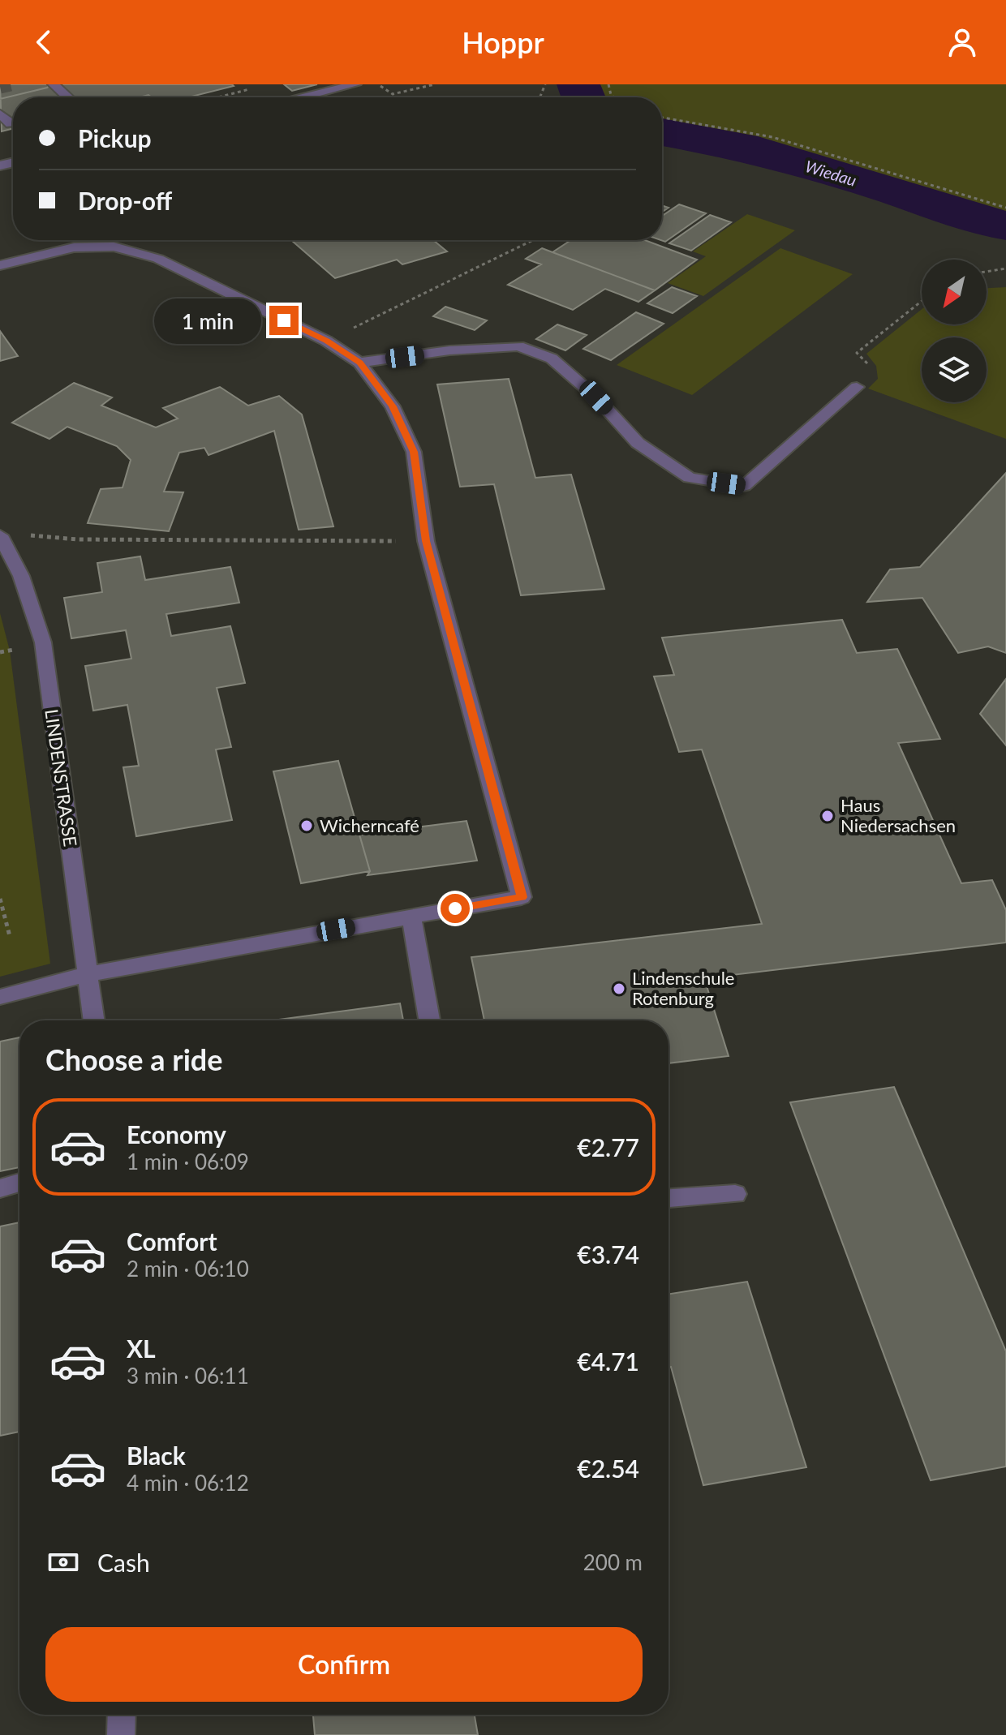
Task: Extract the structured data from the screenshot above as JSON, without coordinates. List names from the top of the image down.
{
  "streets": {
    "street": ["LINDENSTRASSE"]
  },
  "water": ["Wiedau"],
  "places": ["Haus Niedersachsen", "Wicherncafé", "Lindenschule Rotenburg"],
  "north": "bottom left",
  "page": {
    "header": "Hoppr",
    "banner": ["Pickup", "Drop-off"],
    "bubble": "1 min",
    "heading": "Choose a ride",
    "list": [
      {
        "name": "Economy",
        "note": "1 min · 06:09",
        "value": "€2.77"
      },
      {
        "name": "Comfort",
        "note": "2 min · 06:10",
        "value": "€3.74"
      },
      {
        "name": "XL",
        "note": "3 min · 06:11",
        "value": "€4.71"
      },
      {
        "name": "Black",
        "note": "4 min · 06:12",
        "value": "€2.54"
      }
    ],
    "pay": ["Cash", "200 m"],
    "buttons": "Confirm"
  }
}
